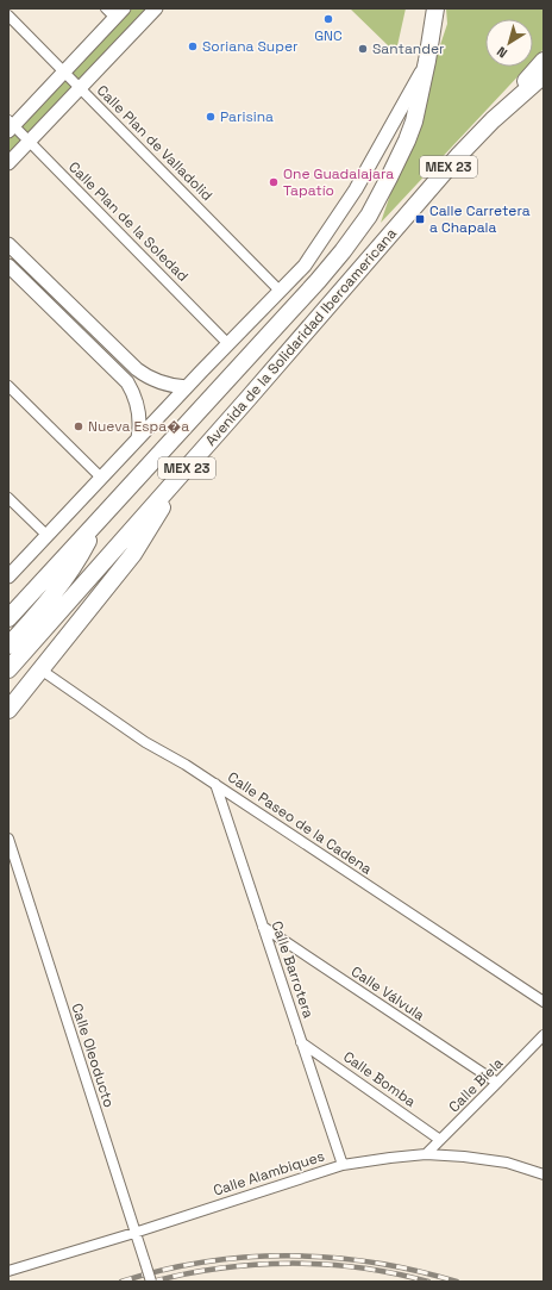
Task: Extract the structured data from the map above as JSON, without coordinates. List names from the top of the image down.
{
  "streets": {
    "highway": ["MEX 23", "Avenida de la Solidaridad Iberoamericana"],
    "street": [
      "Calle Plan de Valladolid",
      "Calle Plan de la Soledad",
      "Calle Paseo de la Cadena",
      "Calle Barrotera",
      "Calle Válvula",
      "Calle Oleoducto",
      "Calle Bomba",
      "Calle Biela",
      "Calle Alambiques"
    ]
  },
  "crossings": [
    ["Calle Paseo de la Cadena", "Calle Barrotera"],
    ["Calle Barrotera", "Calle Válvula"],
    ["Calle Barrotera", "Calle Bomba"],
    ["Calle Barrotera", "Calle Alambiques"],
    ["Calle Válvula", "Calle Biela"],
    ["Calle Oleoducto", "Calle Alambiques"],
    ["Calle Bomba", "Calle Biela"],
    ["Calle Biela", "Calle Alambiques"]
  ],
  "places": {
    "other": [
      "GNC",
      "Soriana Super",
      "Santander",
      "Parisina",
      "One Guadalajara Tapatío",
      "Nueva Espa�a"
    ],
    "transit": ["Calle Carretera a Chapala"]
  },
  "north": "bottom left"
}
